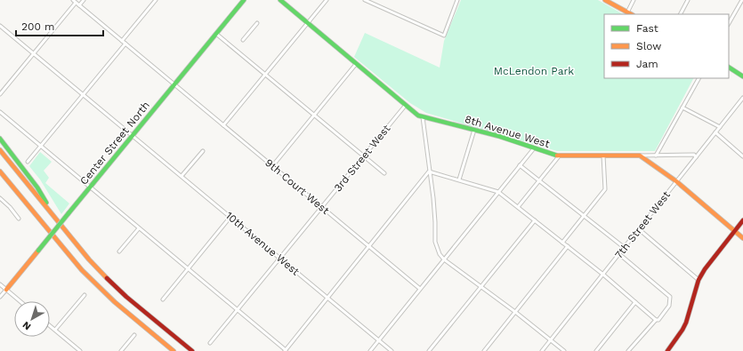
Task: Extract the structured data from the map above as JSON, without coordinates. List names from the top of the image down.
{
  "streets": {
    "main road": ["8th Avenue West", "Center Street North"],
    "street": [
      "3rd Street West",
      "9th Court West",
      "7th Street West",
      "10th Avenue West"
    ]
  },
  "crossings": [
    ["8th Avenue West", "3rd Street West"],
    ["Center Street North", "9th Court West"],
    ["Center Street North", "10th Avenue West"],
    ["3rd Street West", "9th Court West"],
    ["3rd Street West", "10th Avenue West"]
  ],
  "parks": ["McLendon Park"],
  "legend": ["Fast", "Slow", "Jam"],
  "scale_bar": "200 m",
  "north": "bottom left"
}
